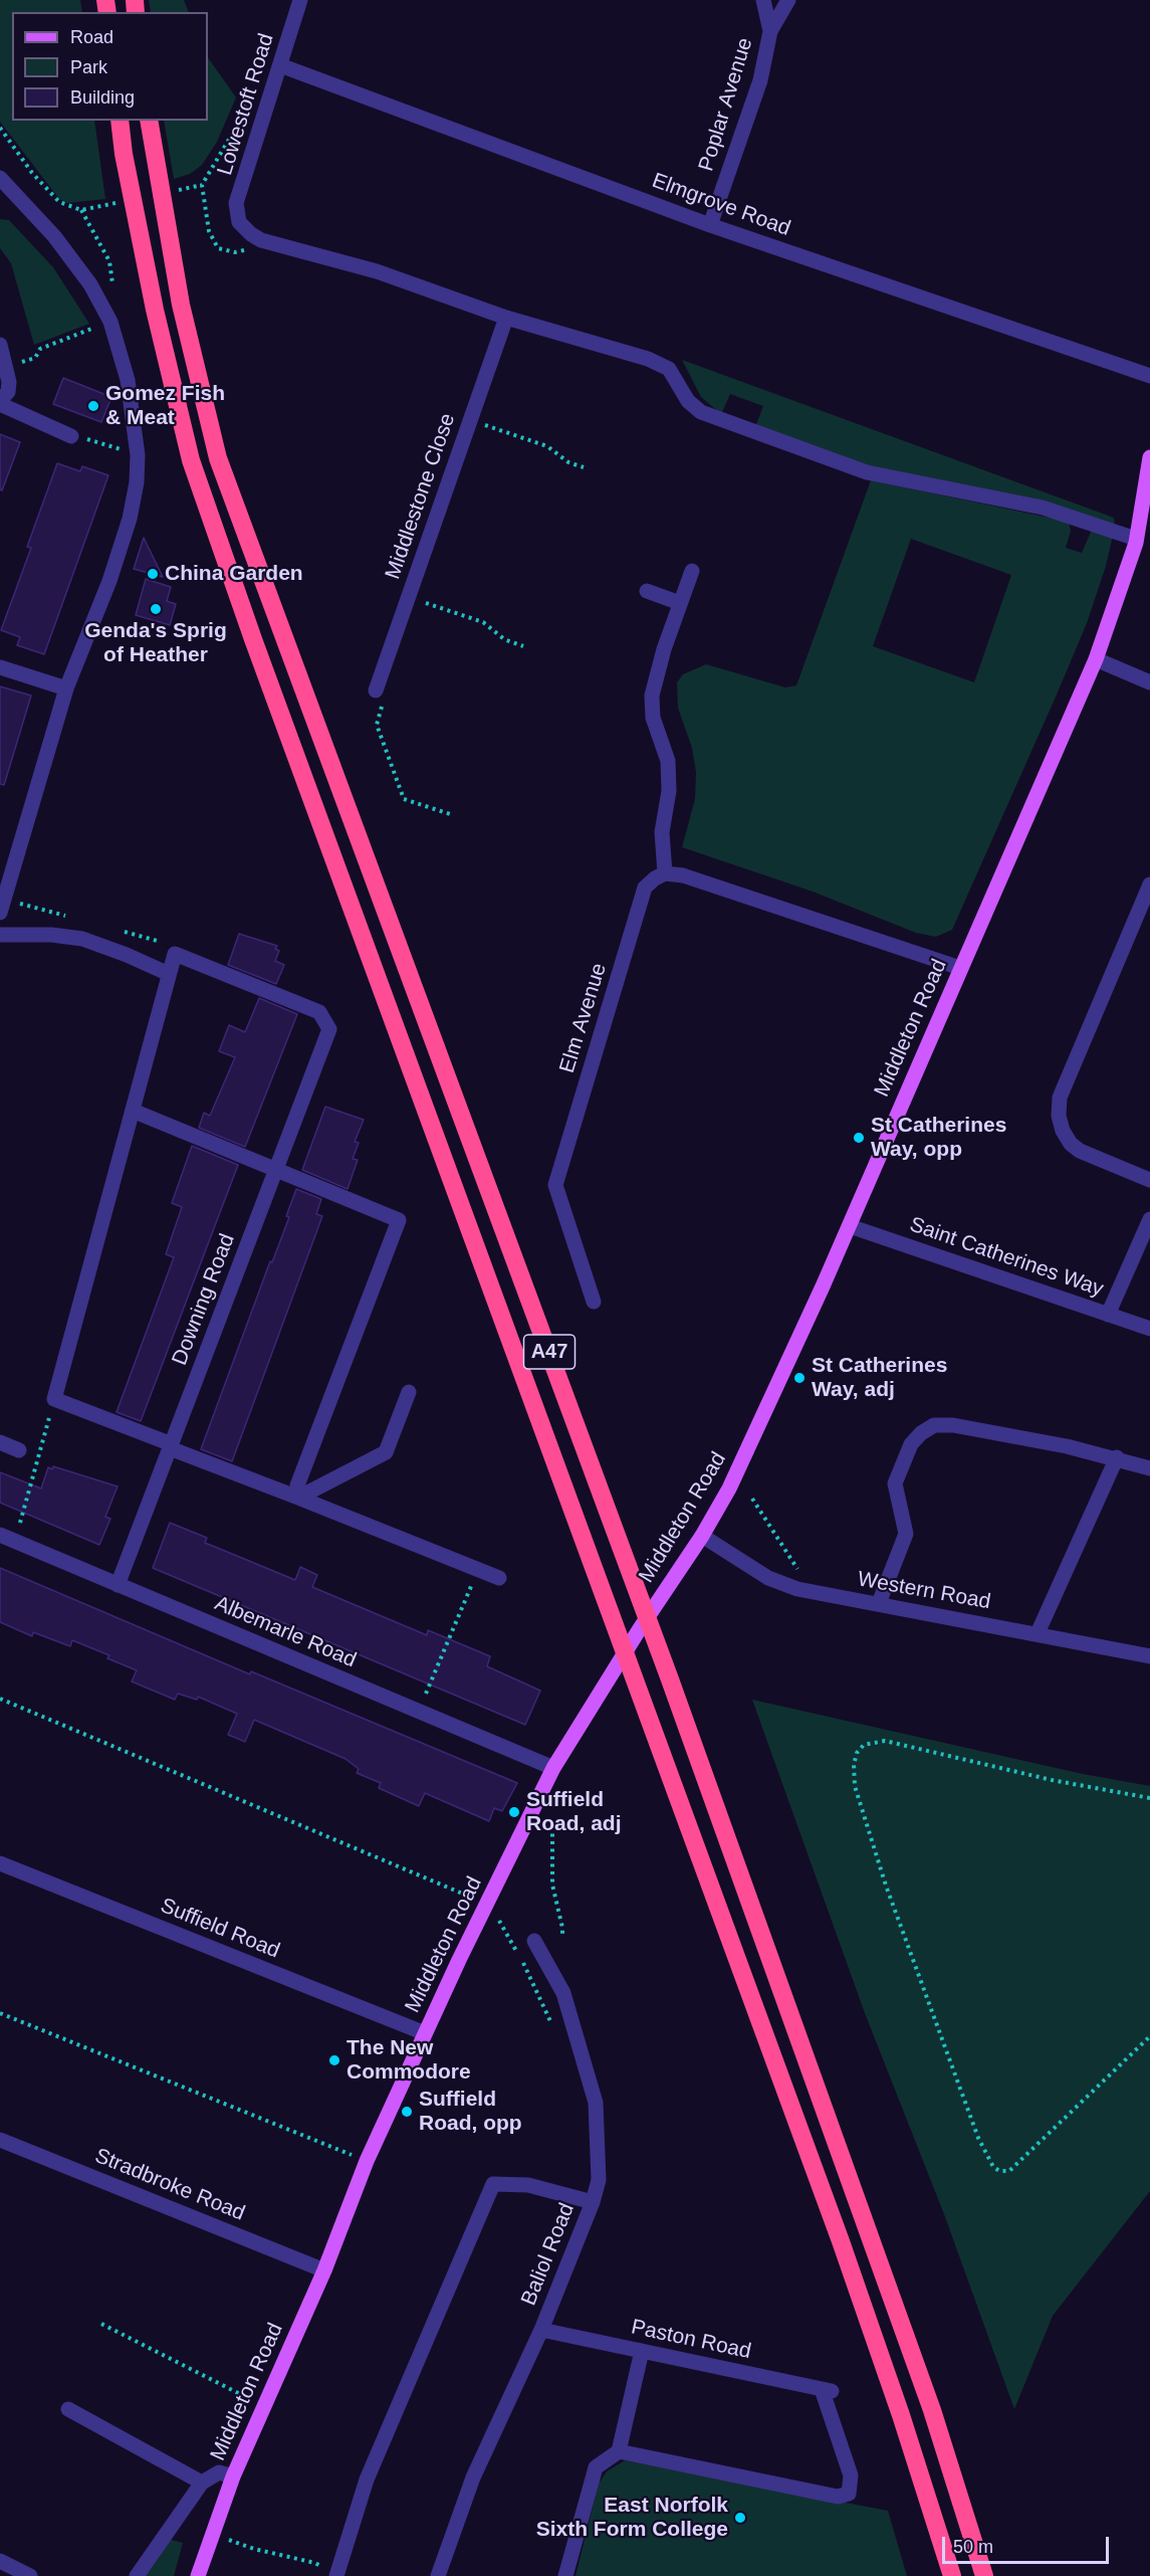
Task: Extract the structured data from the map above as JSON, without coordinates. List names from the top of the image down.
{
  "streets": {
    "highway": ["A47"],
    "main road": ["Middleton Road"],
    "street": [
      "Lowestoft Road",
      "Poplar Avenue",
      "Elmgrove Road",
      "Middlestone Close",
      "Elm Avenue",
      "Saint Catherines Way",
      "Downing Road",
      "Western Road",
      "Albemarle Road",
      "Suffield Road",
      "Stradbroke Road",
      "Baliol Road",
      "Paston Road"
    ]
  },
  "crossings": [
    ["Lowestoft Road", "Elmgrove Road"],
    ["Lowestoft Road", "Middlestone Close"],
    ["Poplar Avenue", "Elmgrove Road"],
    ["Middleton Road", "Saint Catherines Way"],
    ["Middleton Road", "Western Road"],
    ["Middleton Road", "Albemarle Road"],
    ["Middleton Road", "Suffield Road"],
    ["Middleton Road", "Stradbroke Road"],
    ["Downing Road", "Albemarle Road"],
    ["Baliol Road", "Paston Road"]
  ],
  "places": [
    "Gomez Fish & Meat",
    "China Garden",
    "Genda's Sprig of Heather",
    "St Catherines Way, opp",
    "St Catherines Way, adj",
    "Suffield Road, adj",
    "The New Commodore",
    "Suffield Road, opp",
    "East Norfolk Sixth Form College"
  ],
  "legend": ["Road", "Park", "Building"],
  "scale_bar": "50 m"
}
